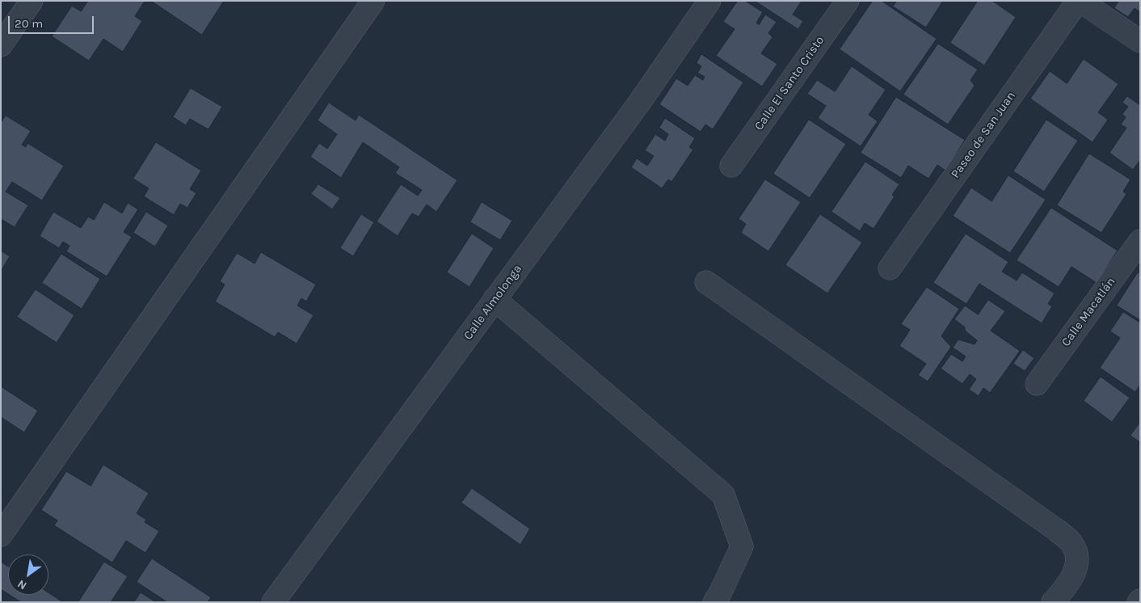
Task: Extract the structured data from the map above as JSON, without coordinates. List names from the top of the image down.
{
  "streets": {
    "street": [
      "Calle El Santo Cristo",
      "Paseo de San Juan",
      "Calle Almolonga",
      "Calle Macatlán"
    ]
  },
  "scale_bar": "20 m",
  "north": "bottom left"
}
